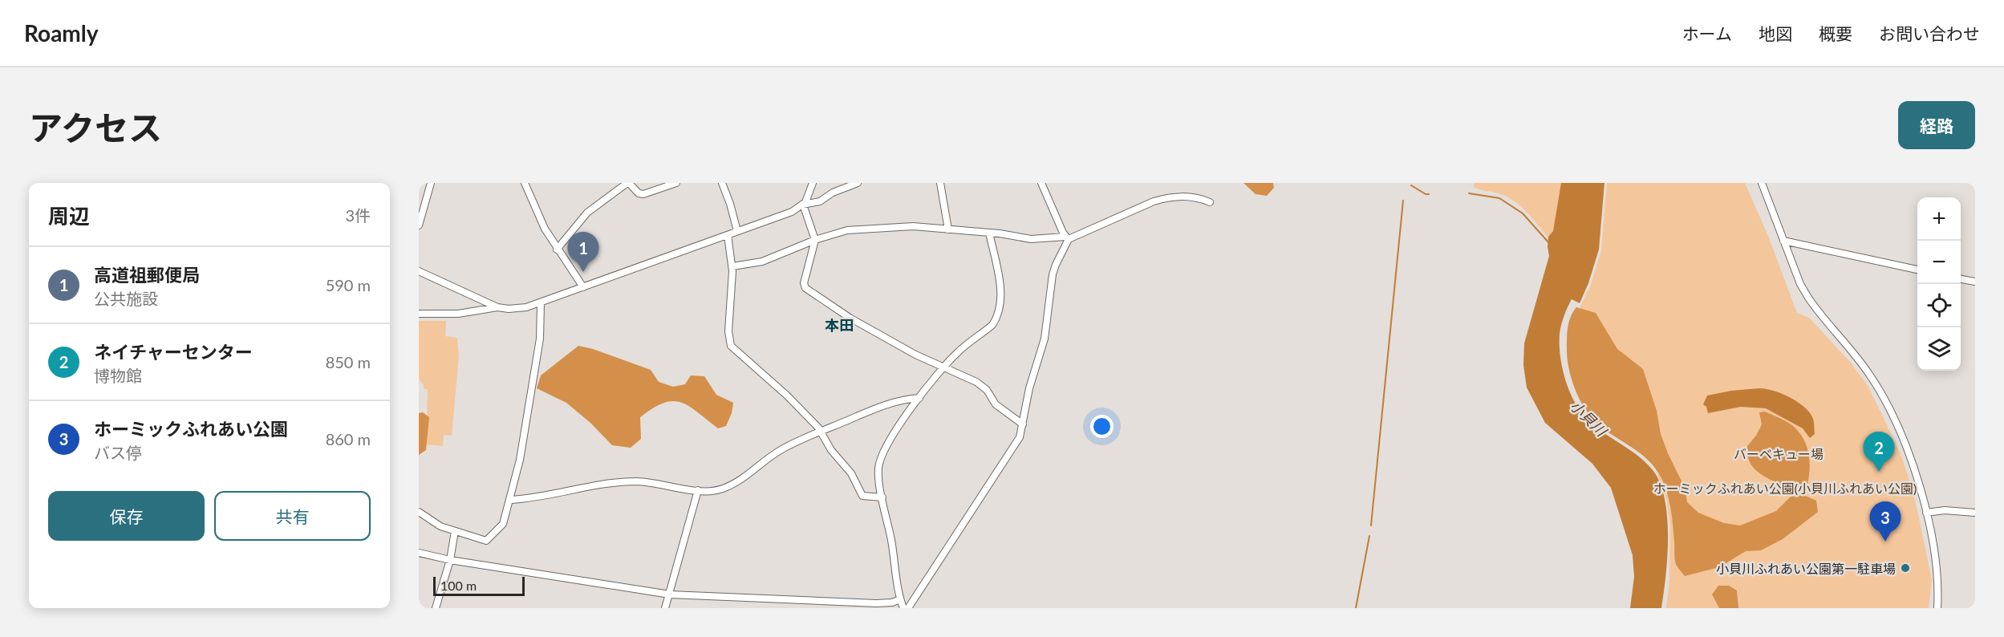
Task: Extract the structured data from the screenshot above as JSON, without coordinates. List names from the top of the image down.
{
  "districts": ["本田"],
  "water": ["小貝川"],
  "parks": ["バーベキュー場", "ホーミックふれあい公園(小貝川ふれあい公園)"],
  "places": ["小貝川ふれあい公園第一駐車場"],
  "scale_bar": "100 m",
  "page": {
    "header": "Roamly",
    "nav": [
      "ホーム",
      "地図",
      "概要",
      "お問い合わせ"
    ],
    "title": "アクセス",
    "buttons": [
      "経路",
      ["保存", "共有"]
    ],
    "heading": ["周辺", "3件"],
    "map_buttons": ["+", "−"],
    "pins": ["1", "2", "3"],
    "list": [
      {
        "mark": "1",
        "name": "高道祖郵便局",
        "note": "公共施設",
        "value": "590 m"
      },
      {
        "mark": "2",
        "name": "ネイチャーセンター",
        "note": "博物館",
        "value": "850 m"
      },
      {
        "mark": "3",
        "name": "ホーミックふれあい公園",
        "note": "バス停",
        "value": "860 m"
      }
    ],
    "scale": "100 m"
  }
}
